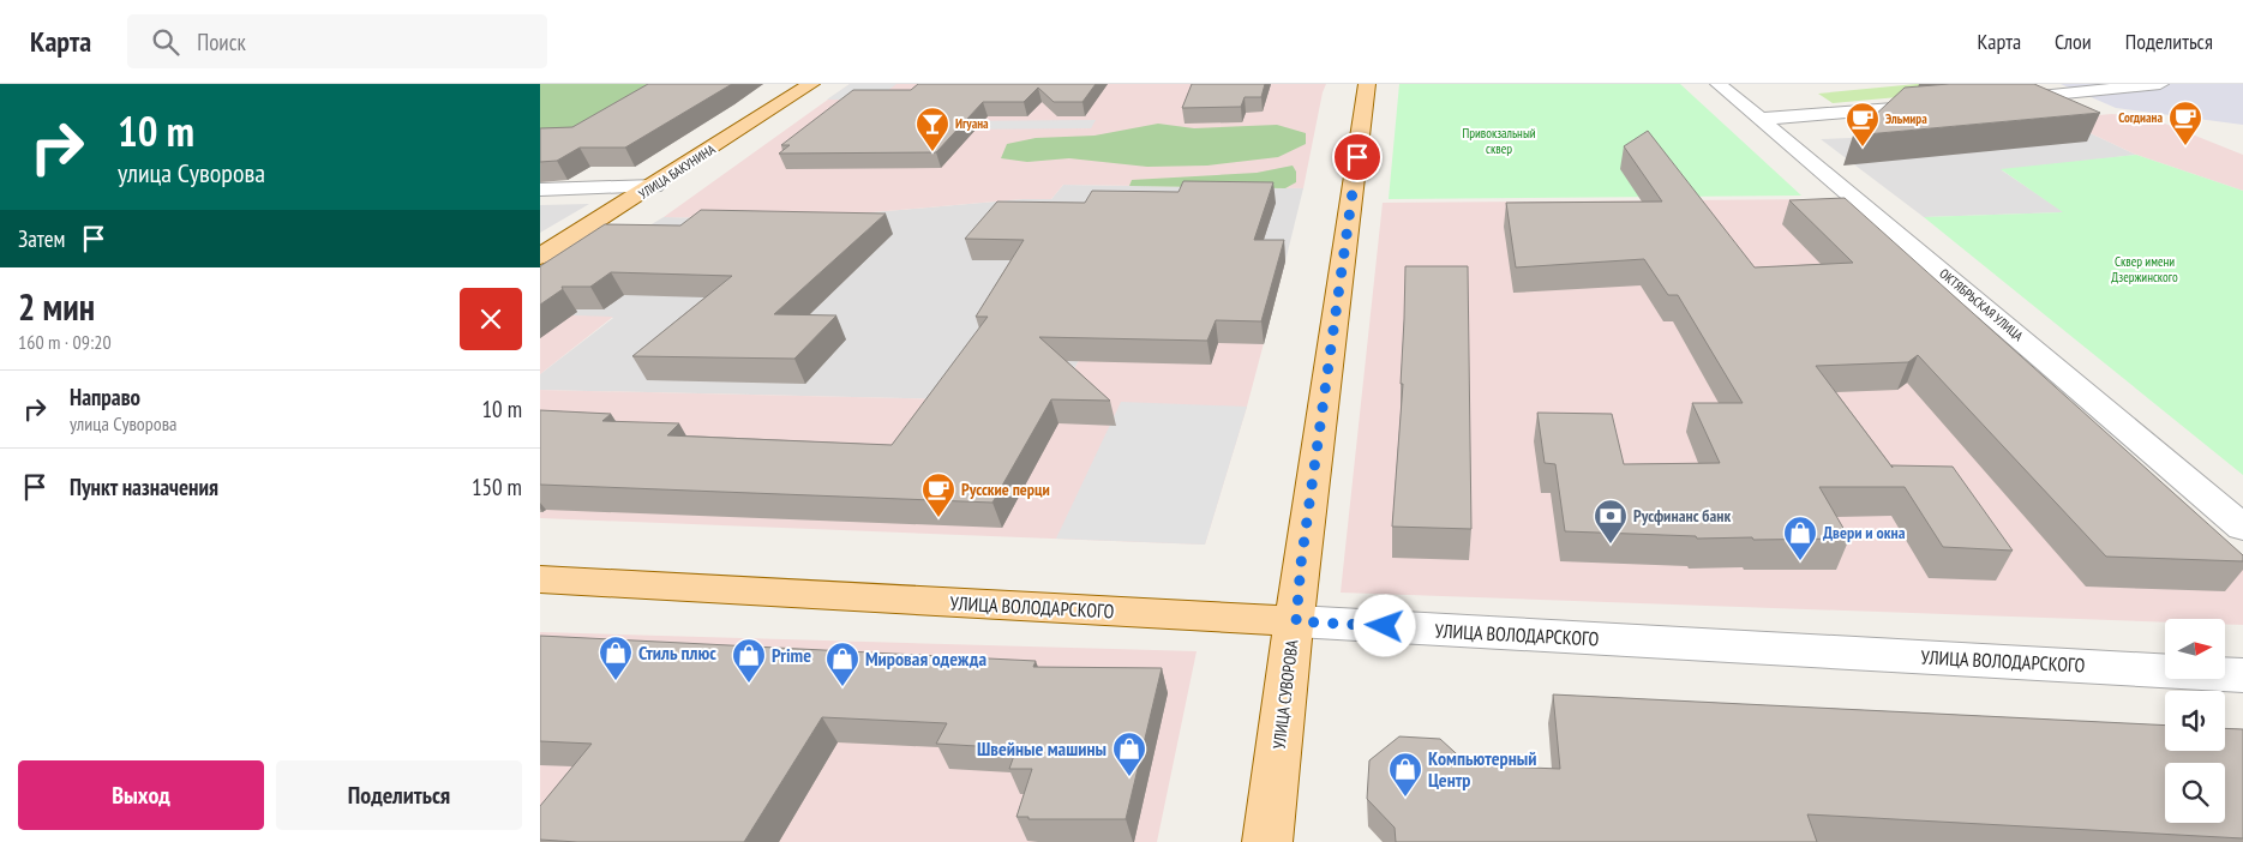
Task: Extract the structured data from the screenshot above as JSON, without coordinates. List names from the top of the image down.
{
  "streets": {
    "main road": ["УЛИЦА БАКУНИНА", "УЛИЦА ВОЛОДАРСКОГО", "УЛИЦА СУВОРОВА"],
    "street": ["ОКТЯБРЬСКАЯ УЛИЦА"]
  },
  "crossings": [
    ["УЛИЦА ВОЛОДАРСКОГО", "УЛИЦА СУВОРОВА"]
  ],
  "parks": ["Привокзальный сквер", "Сквер имени Дзержинского"],
  "places": {
    "cafe": ["Согдиана", "Эльмира", "Русские перци"],
    "bar": ["Игуана"],
    "bank": ["Русфинанс банк"],
    "shop": [
      "Двери и окна",
      "Стиль плюс",
      "Prime",
      "Мировая одежда",
      "Швейные машины",
      "Компьютерный Центр"
    ]
  },
  "north": "right",
  "page": {
    "header": "Карта",
    "search": "Поиск",
    "nav": ["Карта", "Слои", "Поделиться"],
    "turn": ["10 m", "улица Суворова"],
    "then": "Затем",
    "heading": ["2 мин", "160 m · 09:20"],
    "list": [
      {
        "name": "Направо",
        "note": "улица Суворова",
        "value": "10 m"
      },
      {
        "name": "Пункт назначения",
        "value": "150 m"
      }
    ],
    "buttons": ["Выход", "Поделиться"]
  }
}
